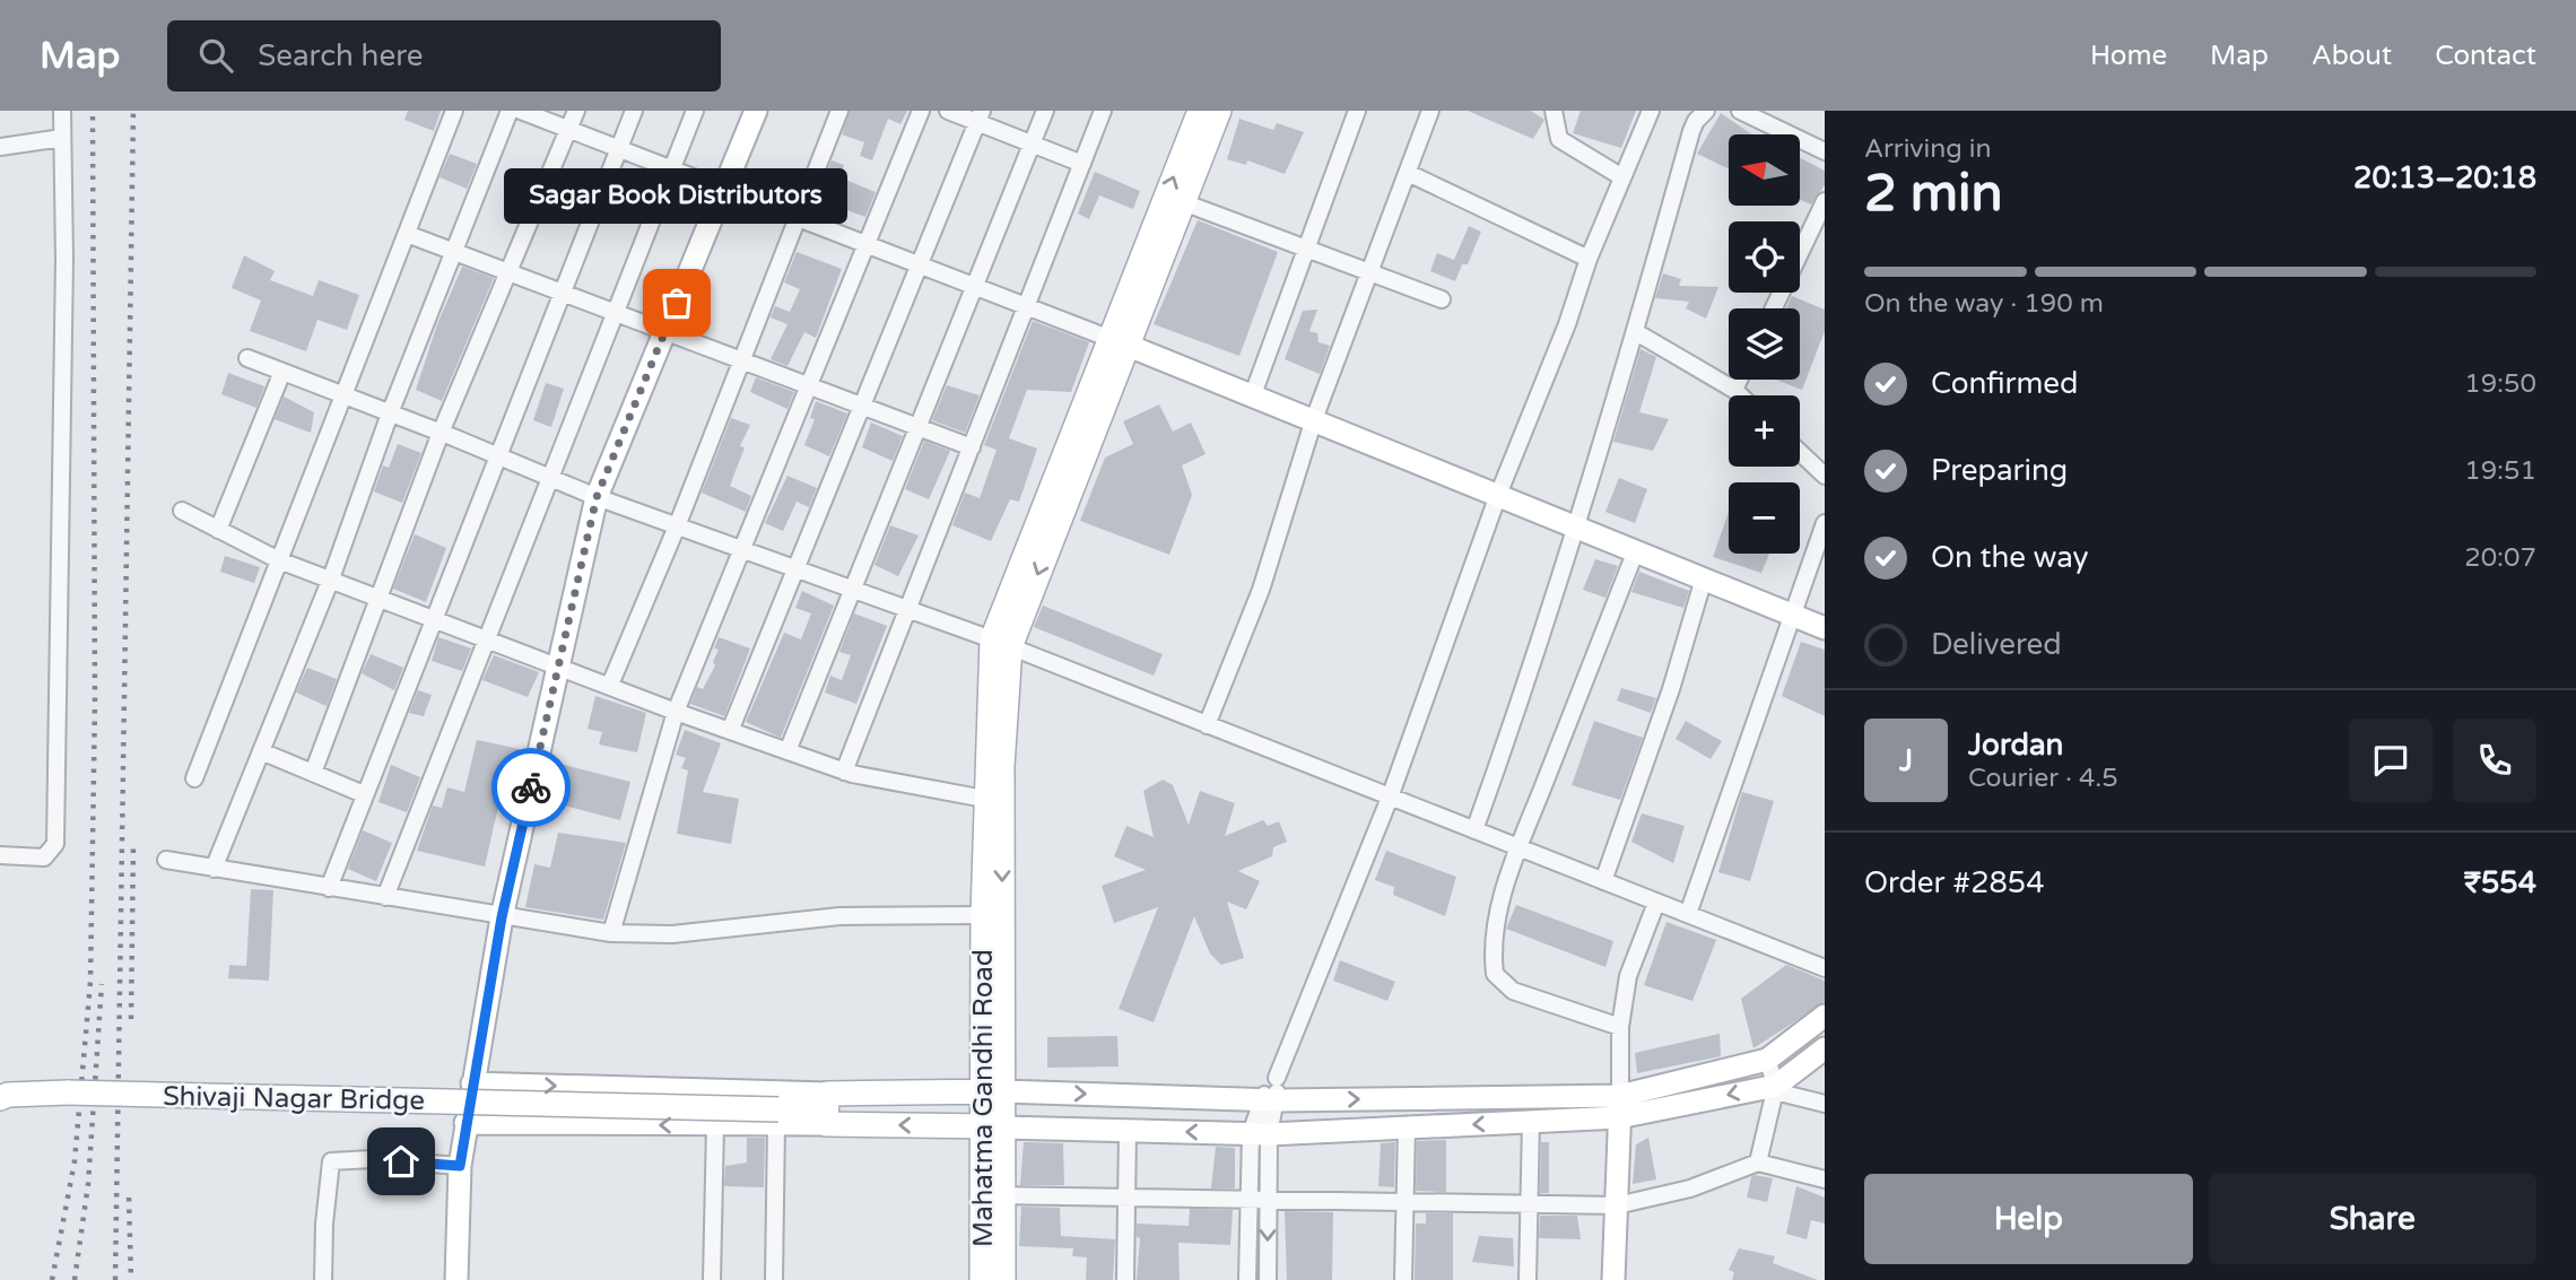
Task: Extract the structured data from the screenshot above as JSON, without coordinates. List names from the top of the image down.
{
  "streets": {
    "main road": ["Shivaji Nagar Bridge", "Mahatma Gandhi Road"]
  },
  "places": ["Sagar Book Distributors"],
  "north": "left",
  "page": {
    "header": "Map",
    "search": "Search here",
    "nav": [
      "Home",
      "Map",
      "About",
      "Contact"
    ],
    "heading": ["2 min", "Arriving in", "20:13–20:18"],
    "panel": [
      "Jordan",
      "Courier · 4.5",
      "Order #2854",
      "₹554"
    ],
    "map_buttons": ["+", "−"],
    "bubble": "Sagar Book Distributors",
    "bar": "On the way · 190 m",
    "list": [
      ["Confirmed", "19:50"],
      ["Preparing", "19:51"],
      ["On the way", "20:07"],
      "Delivered"
    ],
    "round": "J",
    "buttons": ["Help", "Share"]
  }
}
